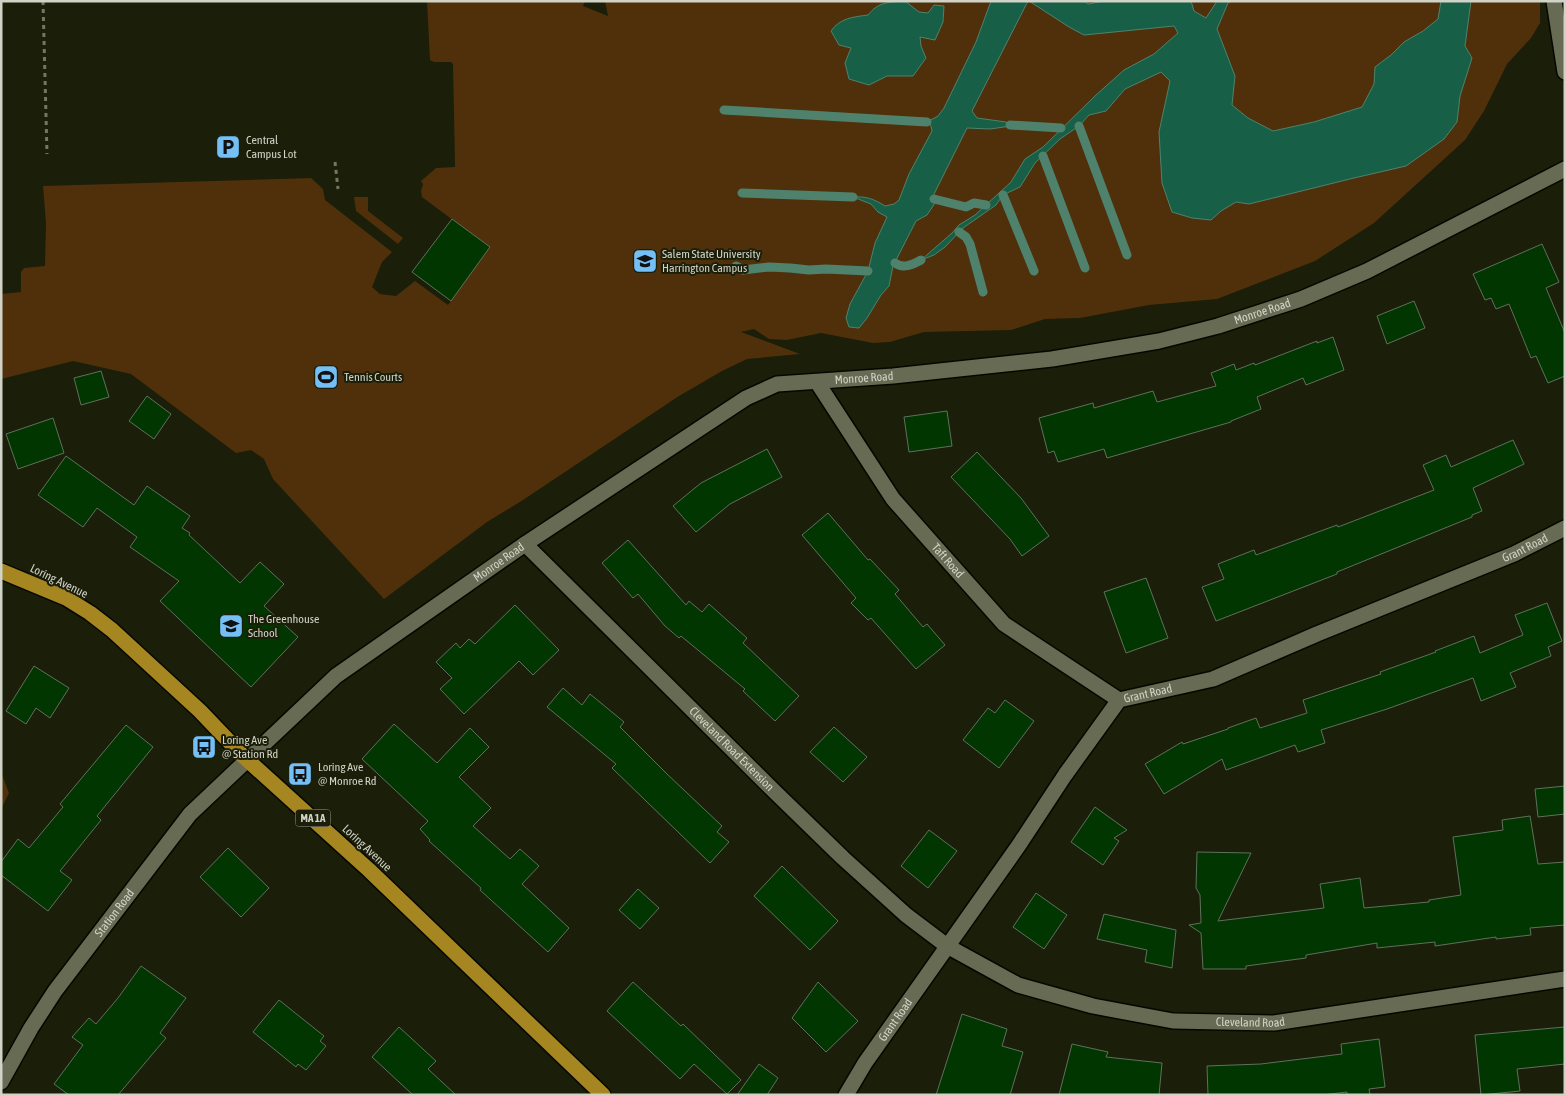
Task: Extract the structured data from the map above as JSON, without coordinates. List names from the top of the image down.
{
  "streets": {
    "highway": ["Loring Avenue", "MA 1A"],
    "street": [
      "Monroe Road",
      "Grant Road",
      "Taft Road",
      "Cleveland Road Extension",
      "Station Road",
      "Cleveland Road"
    ]
  },
  "crossings": [
    ["Monroe Road", "Taft Road"],
    ["Monroe Road", "Loring Avenue"],
    ["Monroe Road", "Cleveland Road Extension"],
    ["Monroe Road", "Station Road"],
    ["Grant Road", "Taft Road"],
    ["Grant Road", "Cleveland Road Extension"],
    ["Grant Road", "Cleveland Road"],
    ["Loring Avenue", "Station Road"],
    ["Cleveland Road Extension", "Cleveland Road"]
  ],
  "places": {
    "parking": ["Central Campus Lot"],
    "school or university": ["Salem State University Harrington Campus", "The Greenhouse School"],
    "sports": ["Tennis Courts"],
    "bus stop": ["Loring Ave @ Station Rd", "Loring Ave @ Monroe Rd"]
  }
}
